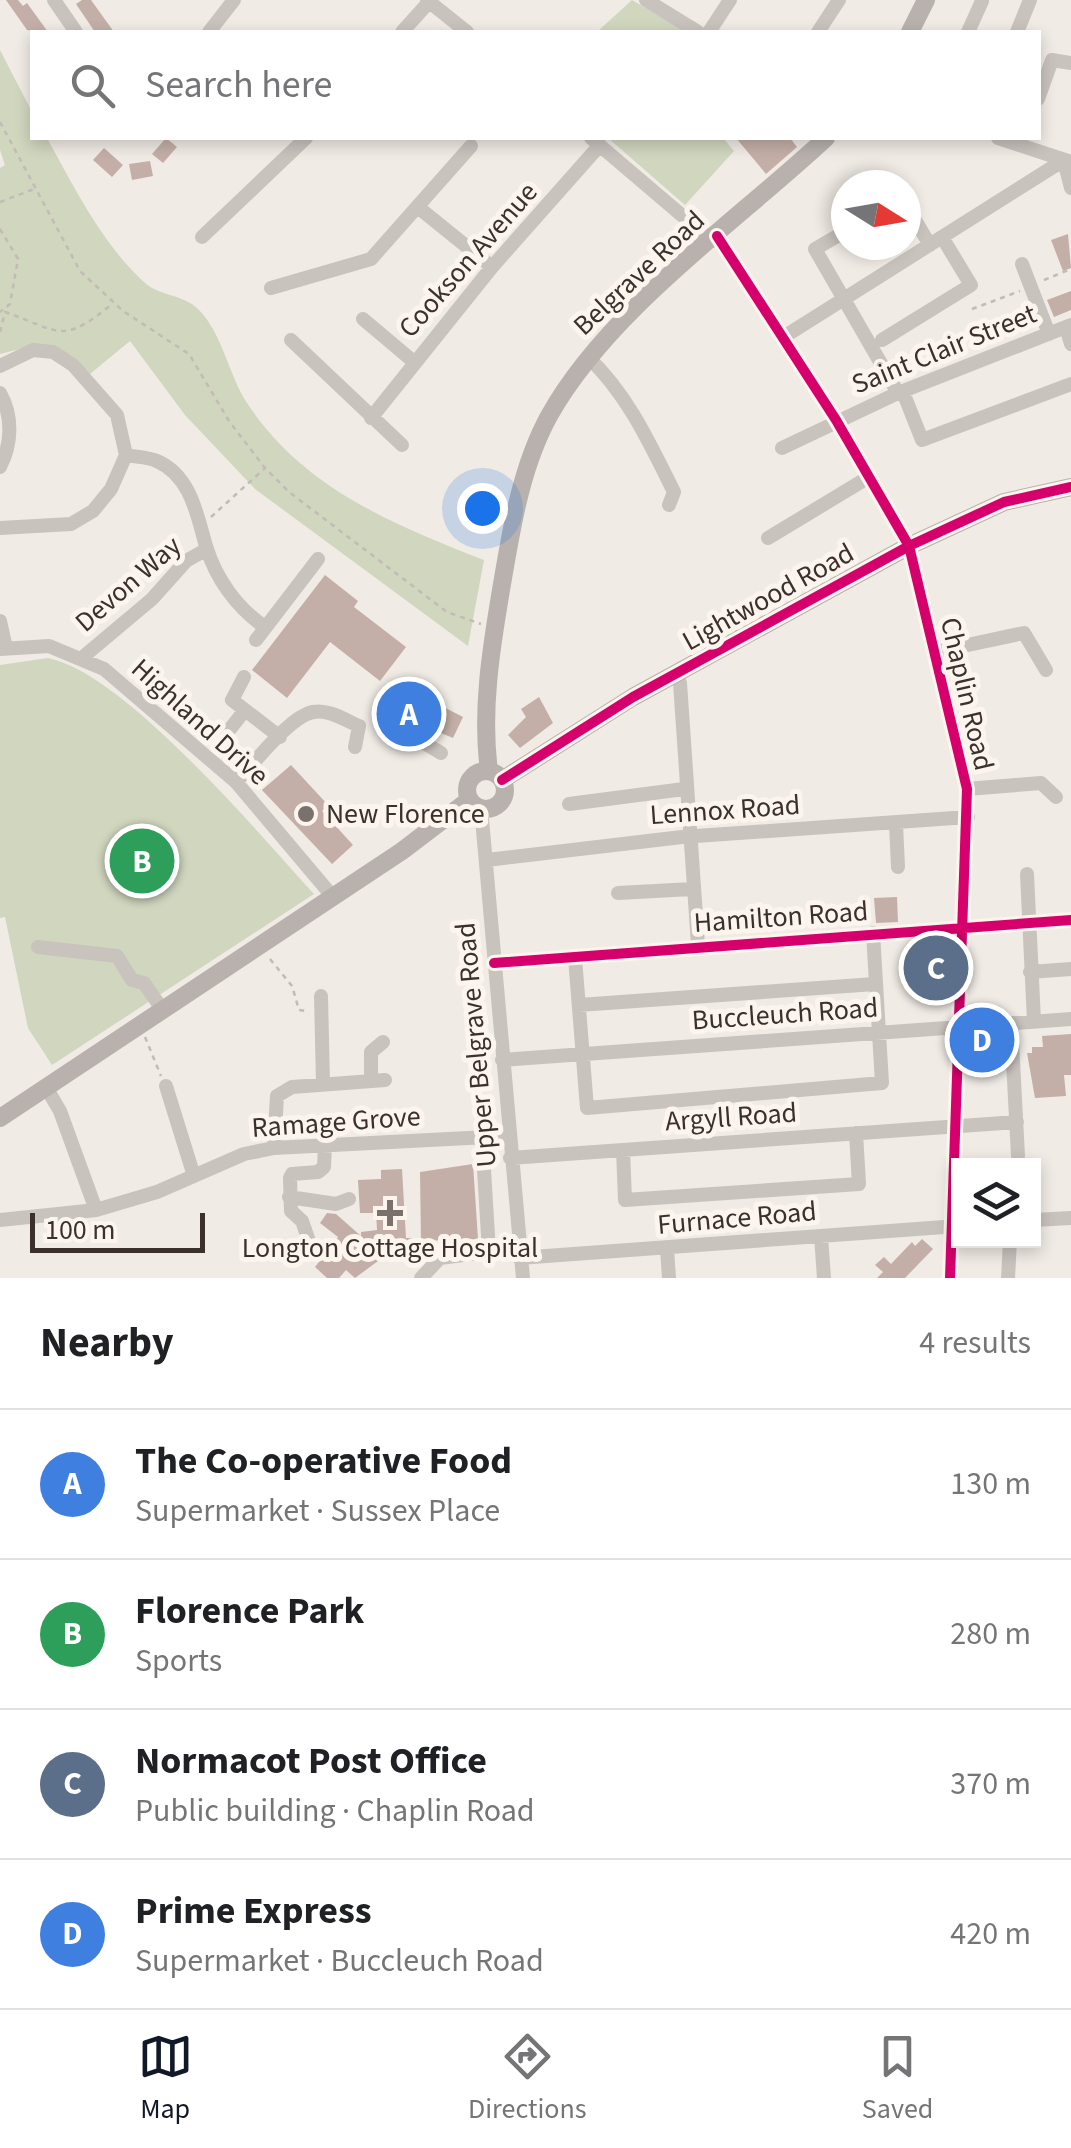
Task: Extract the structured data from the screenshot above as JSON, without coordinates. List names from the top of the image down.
{
  "streets": {
    "main road": ["Belgrave Road", "Lightwood Road"],
    "street": [
      "Cookson Avenue",
      "Saint Clair Street",
      "Devon Way",
      "Chaplin Road",
      "Highland Drive",
      "Lennox Road",
      "Hamilton Road",
      "Buccleuch Road",
      "Upper Belgrave Road",
      "Argyll Road",
      "Ramage Grove",
      "Furnace Road"
    ]
  },
  "crossings": [
    ["Cookson Avenue", "Chaplin Road"],
    ["Belgrave Road", "Lightwood Road"],
    ["Belgrave Road", "Chaplin Road"],
    ["Belgrave Road", "Upper Belgrave Road"],
    ["Saint Clair Street", "Chaplin Road"],
    ["Devon Way", "Highland Drive"],
    ["Lightwood Road", "Chaplin Road"],
    ["Lightwood Road", "Upper Belgrave Road"],
    ["Chaplin Road", "Lennox Road"],
    ["Chaplin Road", "Hamilton Road"],
    ["Chaplin Road", "Buccleuch Road"],
    ["Chaplin Road", "Argyll Road"],
    ["Lennox Road", "Upper Belgrave Road"],
    ["Hamilton Road", "Upper Belgrave Road"],
    ["Buccleuch Road", "Upper Belgrave Road"],
    ["Upper Belgrave Road", "Argyll Road"],
    ["Upper Belgrave Road", "Ramage Grove"],
    ["Upper Belgrave Road", "Furnace Road"]
  ],
  "places": {
    "other": ["New Florence"],
    "health": ["Longton Cottage Hospital"]
  },
  "scale_bar": "100 m",
  "north": "right",
  "page": {
    "search": "Search here",
    "pins": [
      "A",
      "B",
      "C",
      "D"
    ],
    "scale": "100 m",
    "heading": ["Nearby", "4 results"],
    "list": [
      {
        "mark": "A",
        "name": "The Co-operative Food",
        "note": "Supermarket · Sussex Place",
        "value": "130 m"
      },
      {
        "mark": "B",
        "name": "Florence Park",
        "note": "Sports",
        "value": "280 m"
      },
      {
        "mark": "C",
        "name": "Normacot Post Office",
        "note": "Public building · Chaplin Road",
        "value": "370 m"
      },
      {
        "mark": "D",
        "name": "Prime Express",
        "note": "Supermarket · Buccleuch Road",
        "value": "420 m"
      }
    ],
    "nav": ["Map", "Directions", "Saved"]
  }
}
